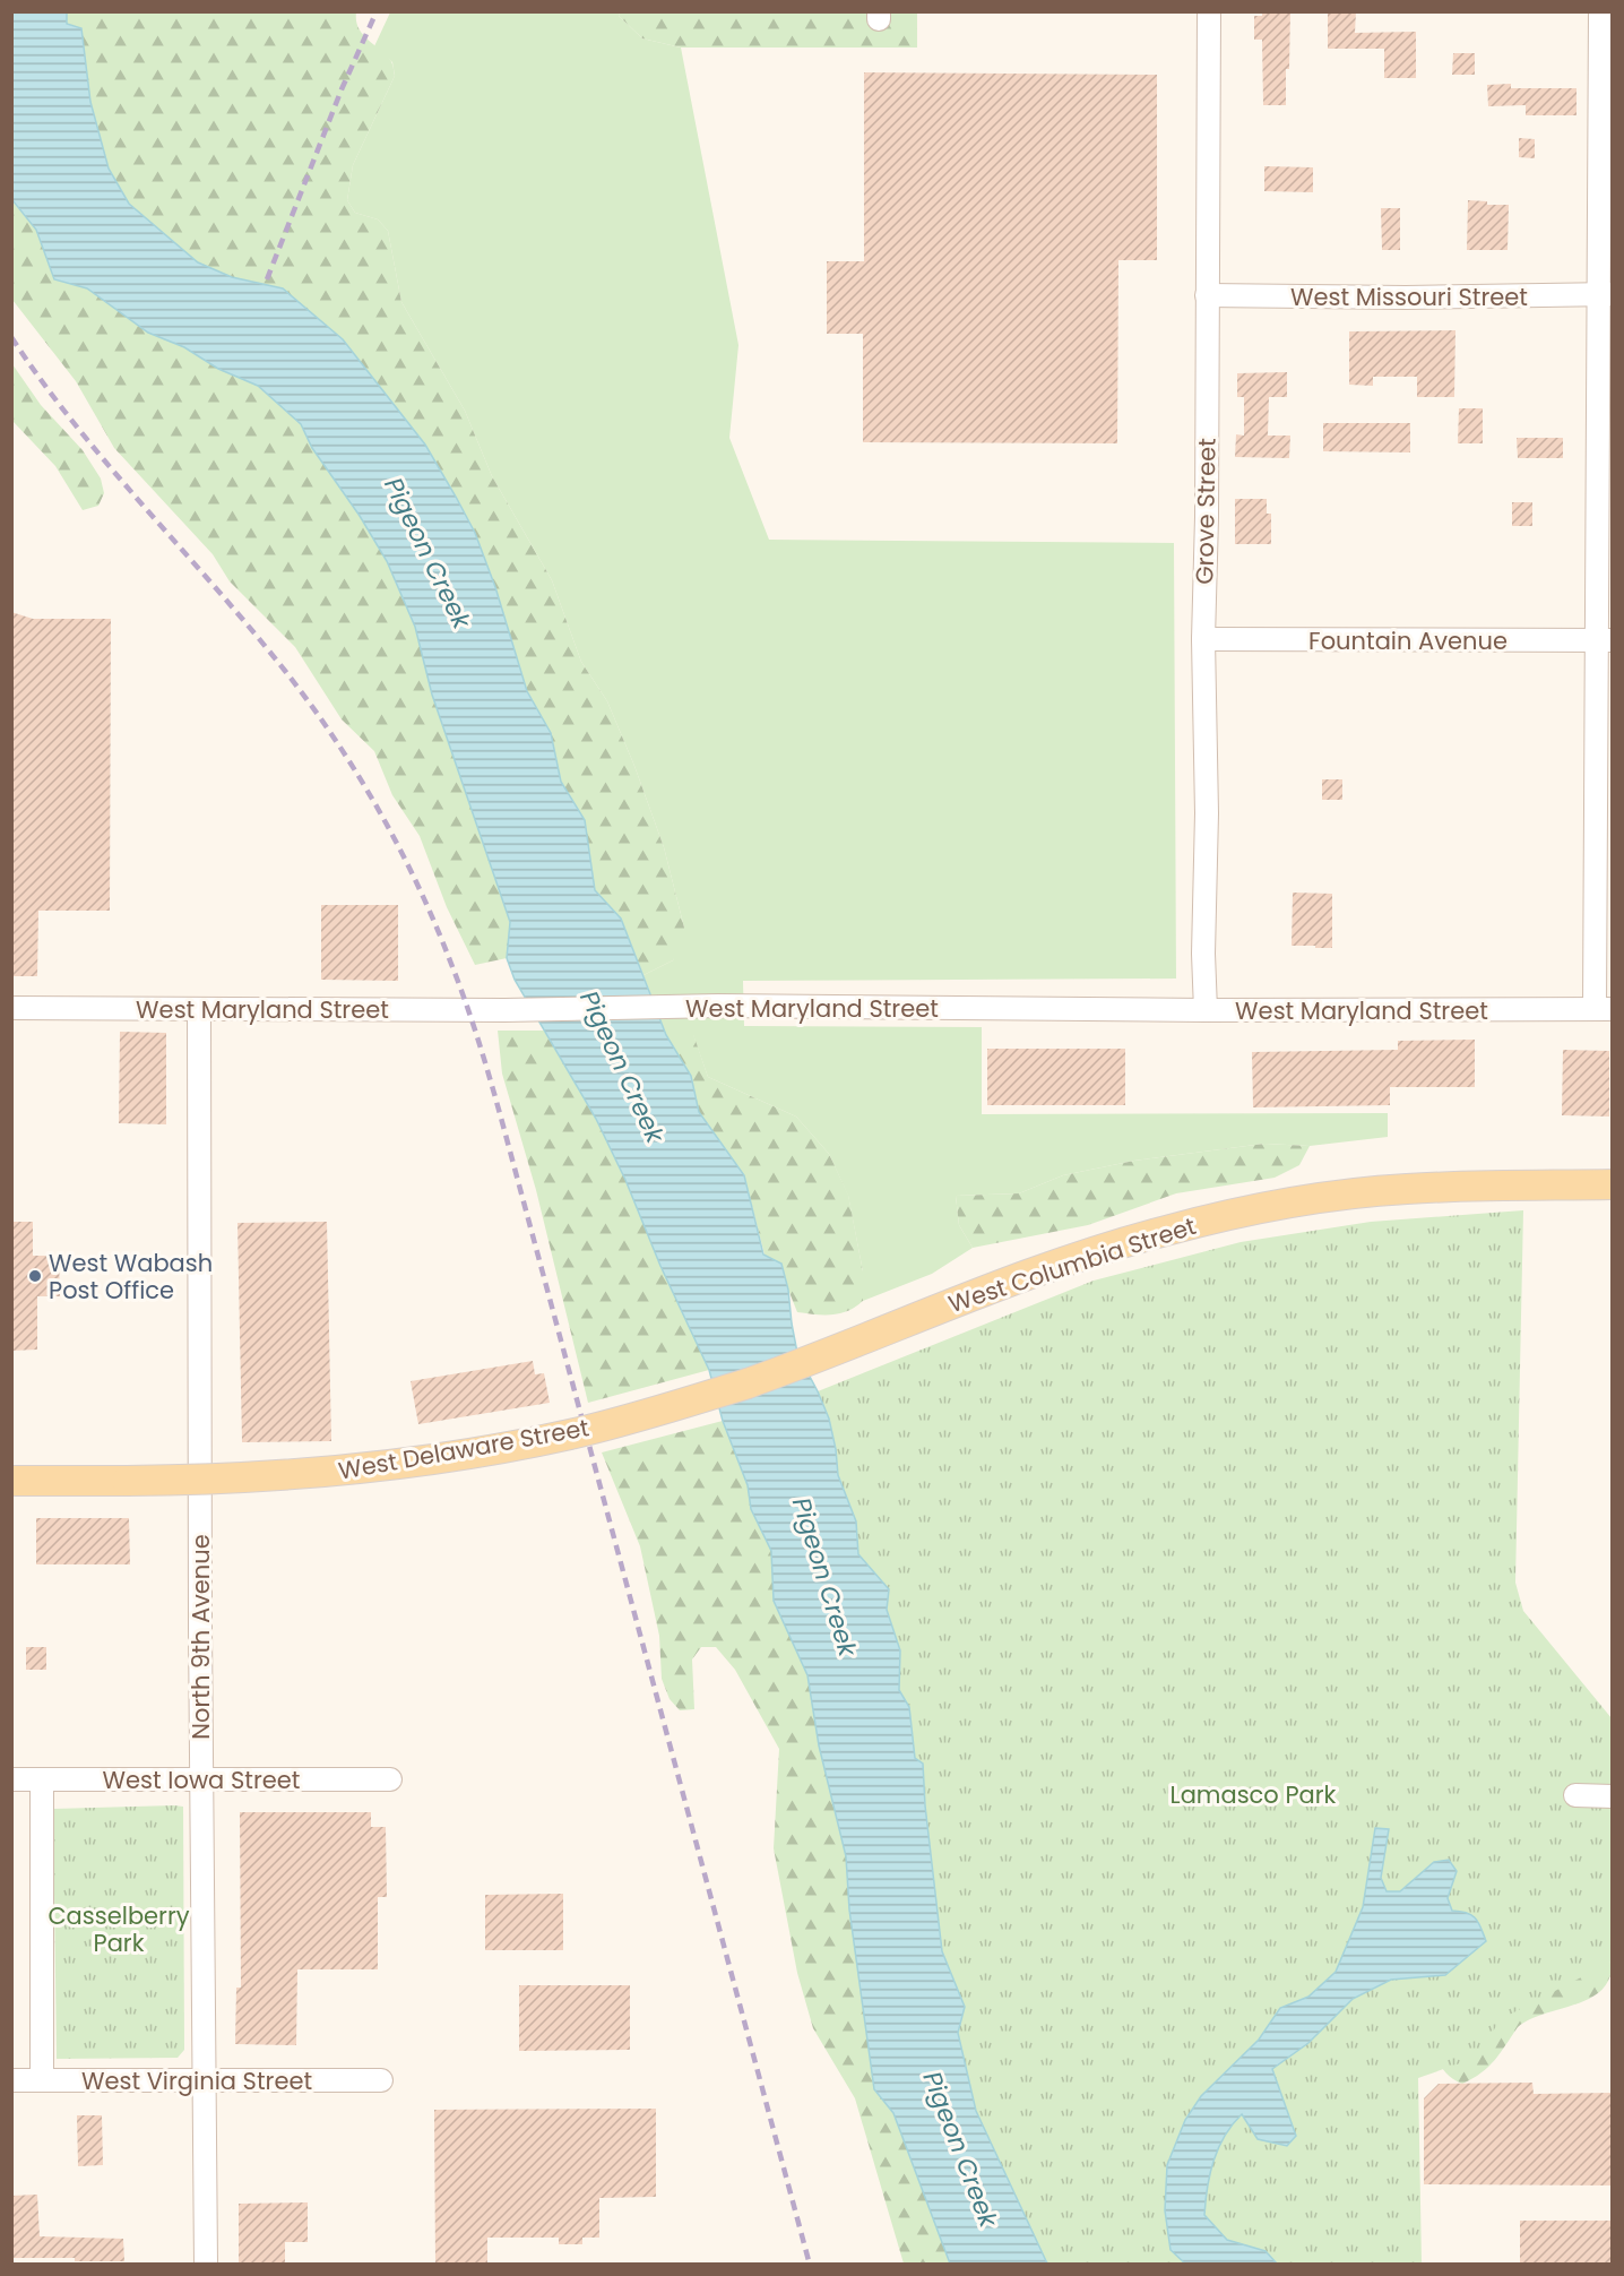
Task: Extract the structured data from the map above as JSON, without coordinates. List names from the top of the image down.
{
  "streets": {
    "main road": ["West Columbia Street", "West Delaware Street"],
    "street": [
      "West Missouri Street",
      "Grove Street",
      "Fountain Avenue",
      "West Maryland Street",
      "North 9th Avenue",
      "West Iowa Street",
      "West Virginia Street"
    ]
  },
  "crossings": [
    ["West Missouri Street", "Grove Street"],
    ["Grove Street", "Fountain Avenue"],
    ["Grove Street", "West Maryland Street"],
    ["West Maryland Street", "North 9th Avenue"],
    ["West Columbia Street", "West Delaware Street"],
    ["North 9th Avenue", "West Iowa Street"],
    ["North 9th Avenue", "West Virginia Street"]
  ],
  "water": ["Pigeon Creek"],
  "parks": ["Lamasco Park", "Casselberry Park"],
  "places": ["West Wabash Post Office"]
}
